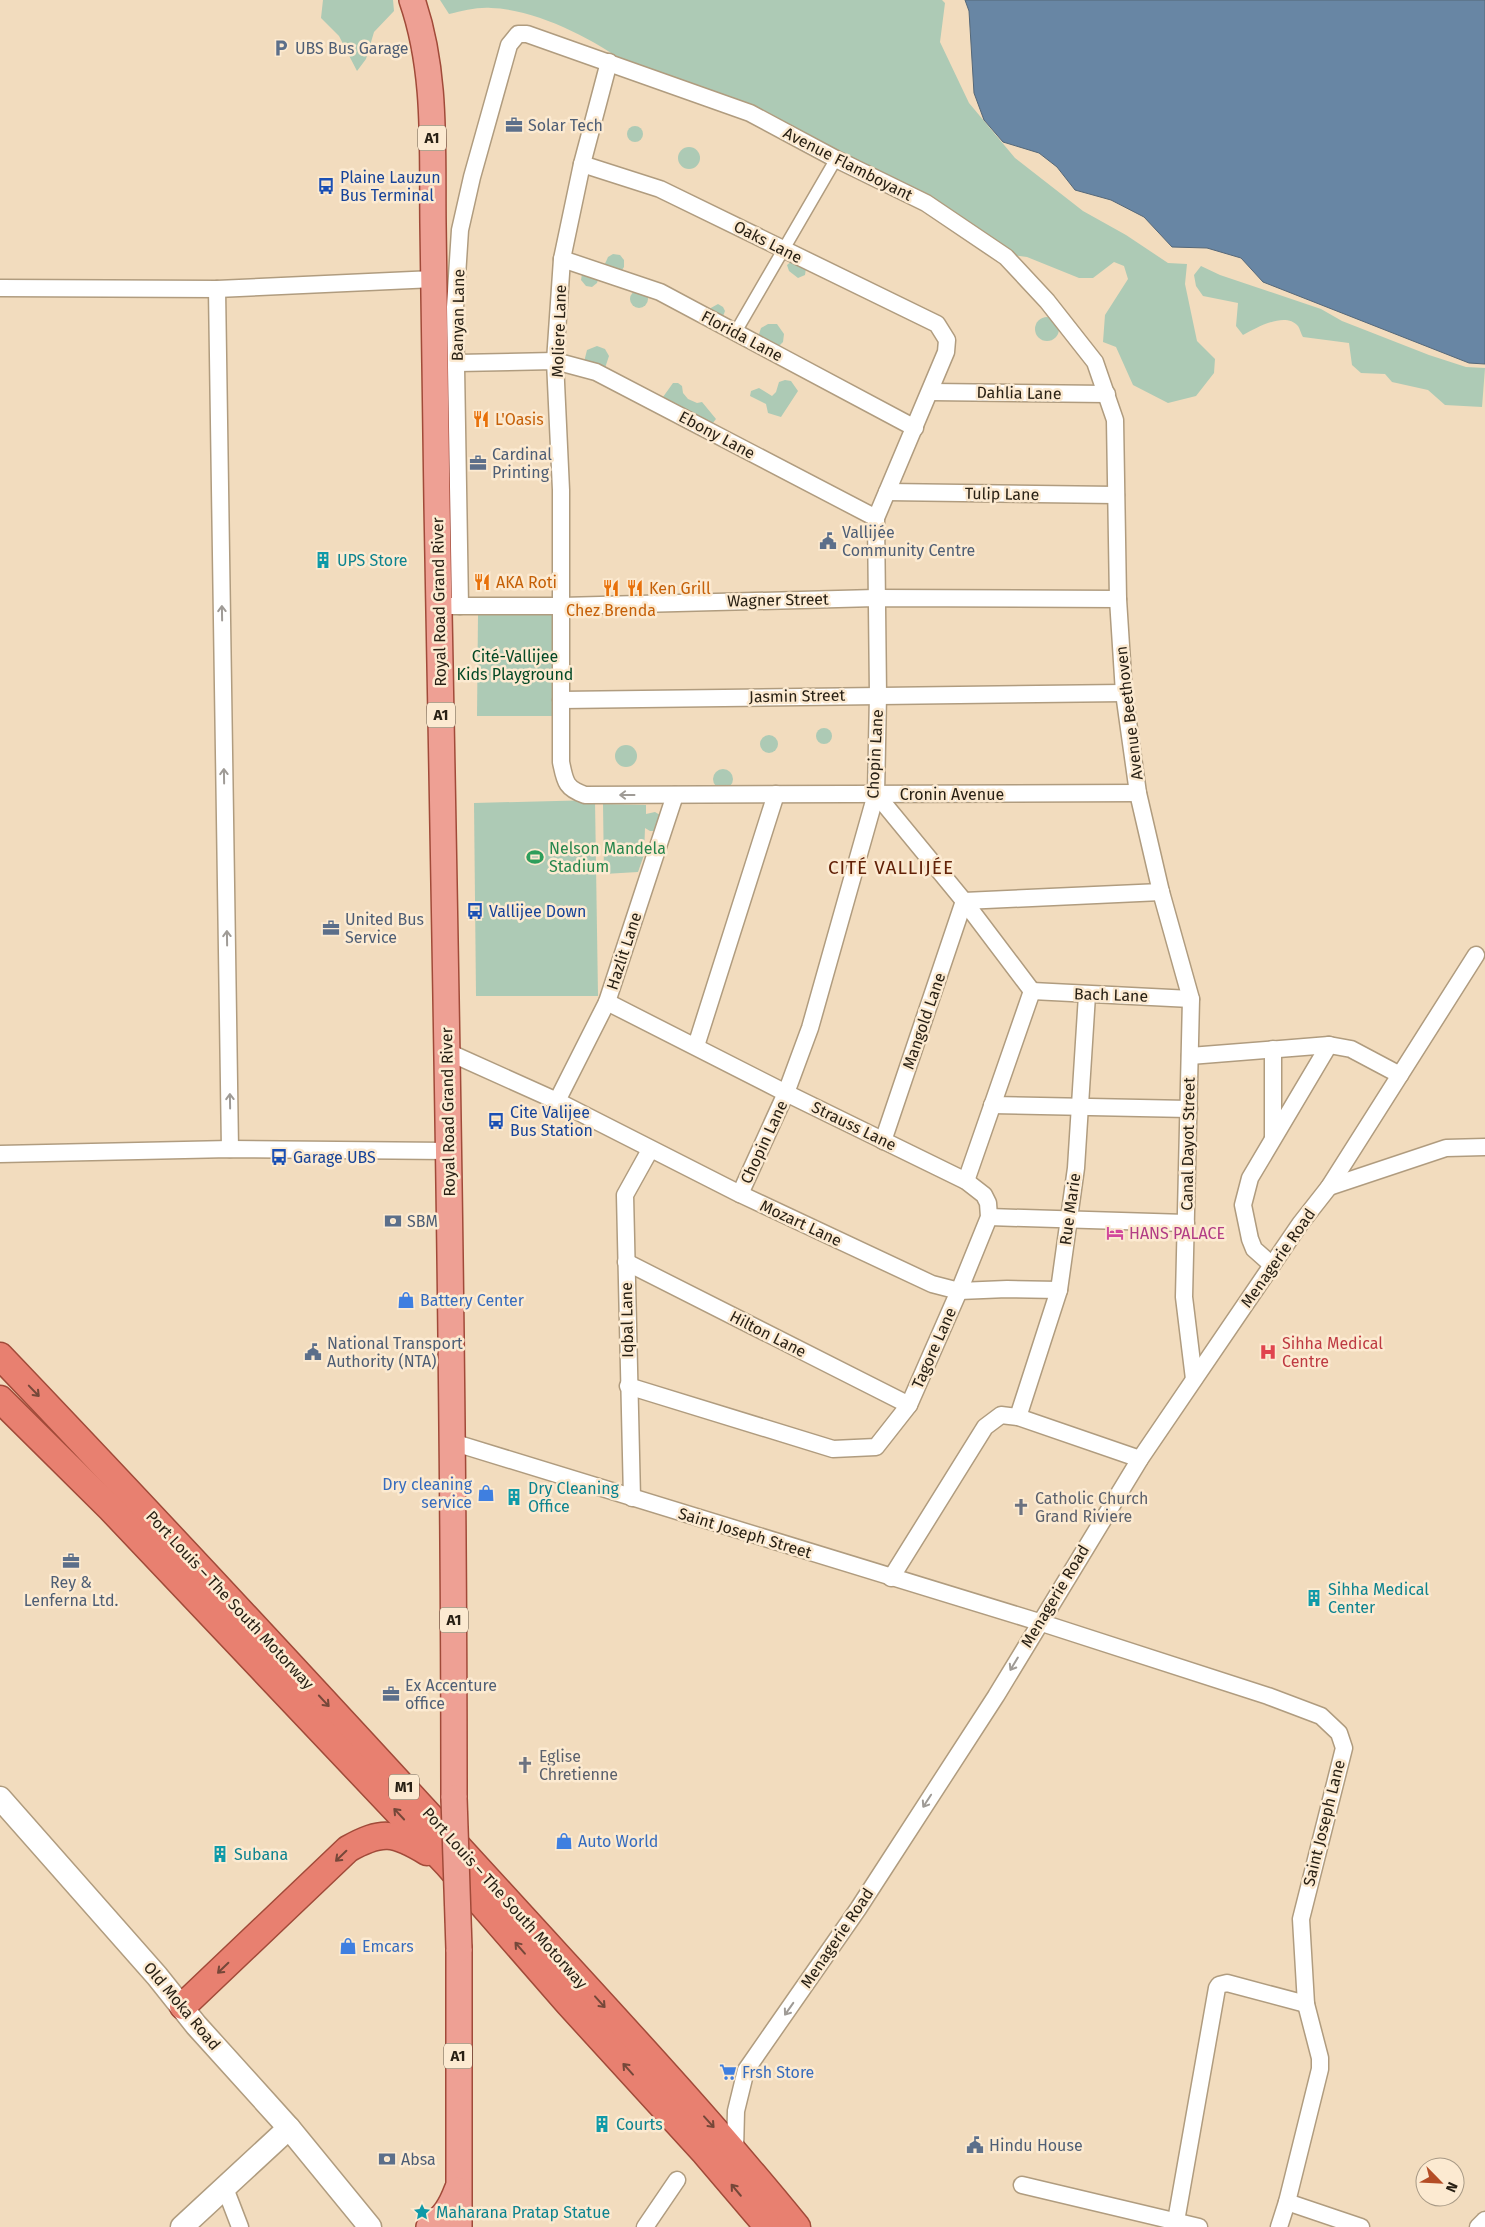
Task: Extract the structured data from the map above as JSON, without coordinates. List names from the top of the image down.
{
  "streets": {
    "highway": ["Port Louis – The South Motorway", "M1"],
    "main road": ["A1", "Royal Road Grand River", "Old Moka Road"],
    "street": [
      "Avenue Flamboyant",
      "Oaks Lane",
      "Banyan Lane",
      "Moliere Lane",
      "Florida Lane",
      "Dahlia Lane",
      "Ebony Lane",
      "Tulip Lane",
      "Wagner Street",
      "Jasmin Street",
      "Avenue Beethoven",
      "Chopin Lane",
      "Cronin Avenue",
      "Hazlit Lane",
      "Bach Lane",
      "Mangold Lane",
      "Strauss Lane",
      "Canal Dayot Street",
      "Rue Marie",
      "Mozart Lane",
      "Menagerie Road",
      "Iqbal Lane",
      "Hilton Lane",
      "Tagore Lane",
      "Saint Joseph Street",
      "Saint Joseph Lane"
    ]
  },
  "crossings": [
    ["Avenue Flamboyant", "Banyan Lane"],
    ["Avenue Flamboyant", "Moliere Lane"],
    ["Avenue Flamboyant", "Dahlia Lane"],
    ["Avenue Flamboyant", "Avenue Beethoven"],
    ["Oaks Lane", "Moliere Lane"],
    ["Oaks Lane", "Chopin Lane"],
    ["Banyan Lane", "Ebony Lane"],
    ["Banyan Lane", "Wagner Street"],
    ["Banyan Lane", "Royal Road Grand River"],
    ["Moliere Lane", "Florida Lane"],
    ["Moliere Lane", "Ebony Lane"],
    ["Moliere Lane", "Wagner Street"],
    ["Moliere Lane", "Jasmin Street"],
    ["Moliere Lane", "Cronin Avenue"],
    ["Florida Lane", "Chopin Lane"],
    ["Dahlia Lane", "Chopin Lane"],
    ["Ebony Lane", "Chopin Lane"],
    ["Tulip Lane", "Avenue Beethoven"],
    ["Tulip Lane", "Chopin Lane"],
    ["Wagner Street", "Royal Road Grand River"],
    ["Wagner Street", "Avenue Beethoven"],
    ["Wagner Street", "Chopin Lane"],
    ["Royal Road Grand River", "Mozart Lane"],
    ["Royal Road Grand River", "Saint Joseph Street"],
    ["Jasmin Street", "Avenue Beethoven"],
    ["Jasmin Street", "Chopin Lane"],
    ["Jasmin Street", "Cronin Avenue"],
    ["Avenue Beethoven", "Cronin Avenue"],
    ["Avenue Beethoven", "Bach Lane"],
    ["Avenue Beethoven", "Canal Dayot Street"],
    ["Chopin Lane", "Cronin Avenue"],
    ["Chopin Lane", "Strauss Lane"],
    ["Chopin Lane", "Mozart Lane"],
    ["Cronin Avenue", "Hazlit Lane"],
    ["Hazlit Lane", "Strauss Lane"],
    ["Hazlit Lane", "Mozart Lane"],
    ["Bach Lane", "Canal Dayot Street"],
    ["Bach Lane", "Rue Marie"],
    ["Mangold Lane", "Strauss Lane"],
    ["Strauss Lane", "Tagore Lane"],
    ["Canal Dayot Street", "Menagerie Road"],
    ["Rue Marie", "Mozart Lane"],
    ["Mozart Lane", "Iqbal Lane"],
    ["Mozart Lane", "Tagore Lane"],
    ["Menagerie Road", "Saint Joseph Street"],
    ["Menagerie Road", "Port Louis – The South Motorway"],
    ["Menagerie Road", "Saint Joseph Lane"],
    ["Iqbal Lane", "Hilton Lane"],
    ["Iqbal Lane", "Tagore Lane"],
    ["Iqbal Lane", "Saint Joseph Street"],
    ["Hilton Lane", "Tagore Lane"],
    ["Saint Joseph Street", "Saint Joseph Lane"]
  ],
  "one_way": ["Menagerie Road"],
  "districts": ["CITÉ VALLIJÉE"],
  "parks": ["Cité-Vallijee Kids Playground"],
  "places": {
    "parking": ["UBS Bus Garage"],
    "office": [
      "Solar Tech",
      "Cardinal Printing",
      "United Bus Service",
      "Rey & Lenferna Ltd.",
      "Ex Accenture office"
    ],
    "bus stop": [
      "Plaine Lauzun Bus Terminal",
      "Vallijee Down",
      "Cite Valijee Bus Station",
      "Garage UBS"
    ],
    "restaurant": [
      "L'Oasis",
      "AKA Roti",
      "Chez Brenda",
      "Ken Grill"
    ],
    "public building": ["Vallijée Community Centre", "National Transport Authority (NTA)", "Hindu House"],
    "building": [
      "UPS Store",
      "Dry Cleaning Office",
      "Sihha Medical Center",
      "Subana",
      "Courts"
    ],
    "sports": ["Nelson Mandela Stadium"],
    "bank": ["SBM", "Absa"],
    "hotel": ["HANS PALACE"],
    "shop": [
      "Battery Center",
      "Dry cleaning service",
      "Auto World",
      "Emcars"
    ],
    "hospital": ["Sihha Medical Centre"],
    "church": ["Catholic Church Grand Riviere", "Eglise Chretienne"],
    "supermarket": ["Frsh Store"],
    "place": ["Maharana Pratap Statue"]
  },
  "north": "bottom right"
}
